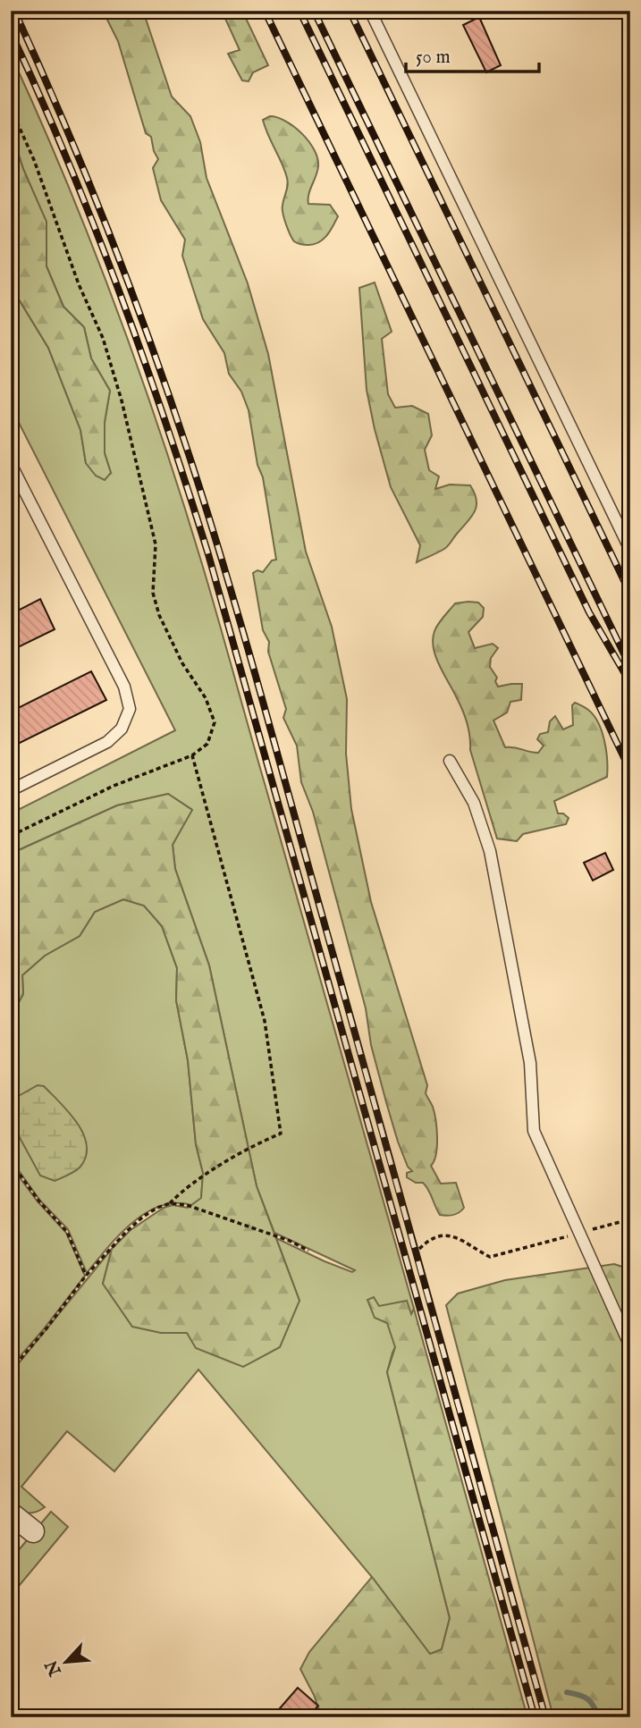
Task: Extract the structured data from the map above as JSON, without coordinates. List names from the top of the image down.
{
  "scale_bar": "50 m",
  "north": "bottom left"
}
